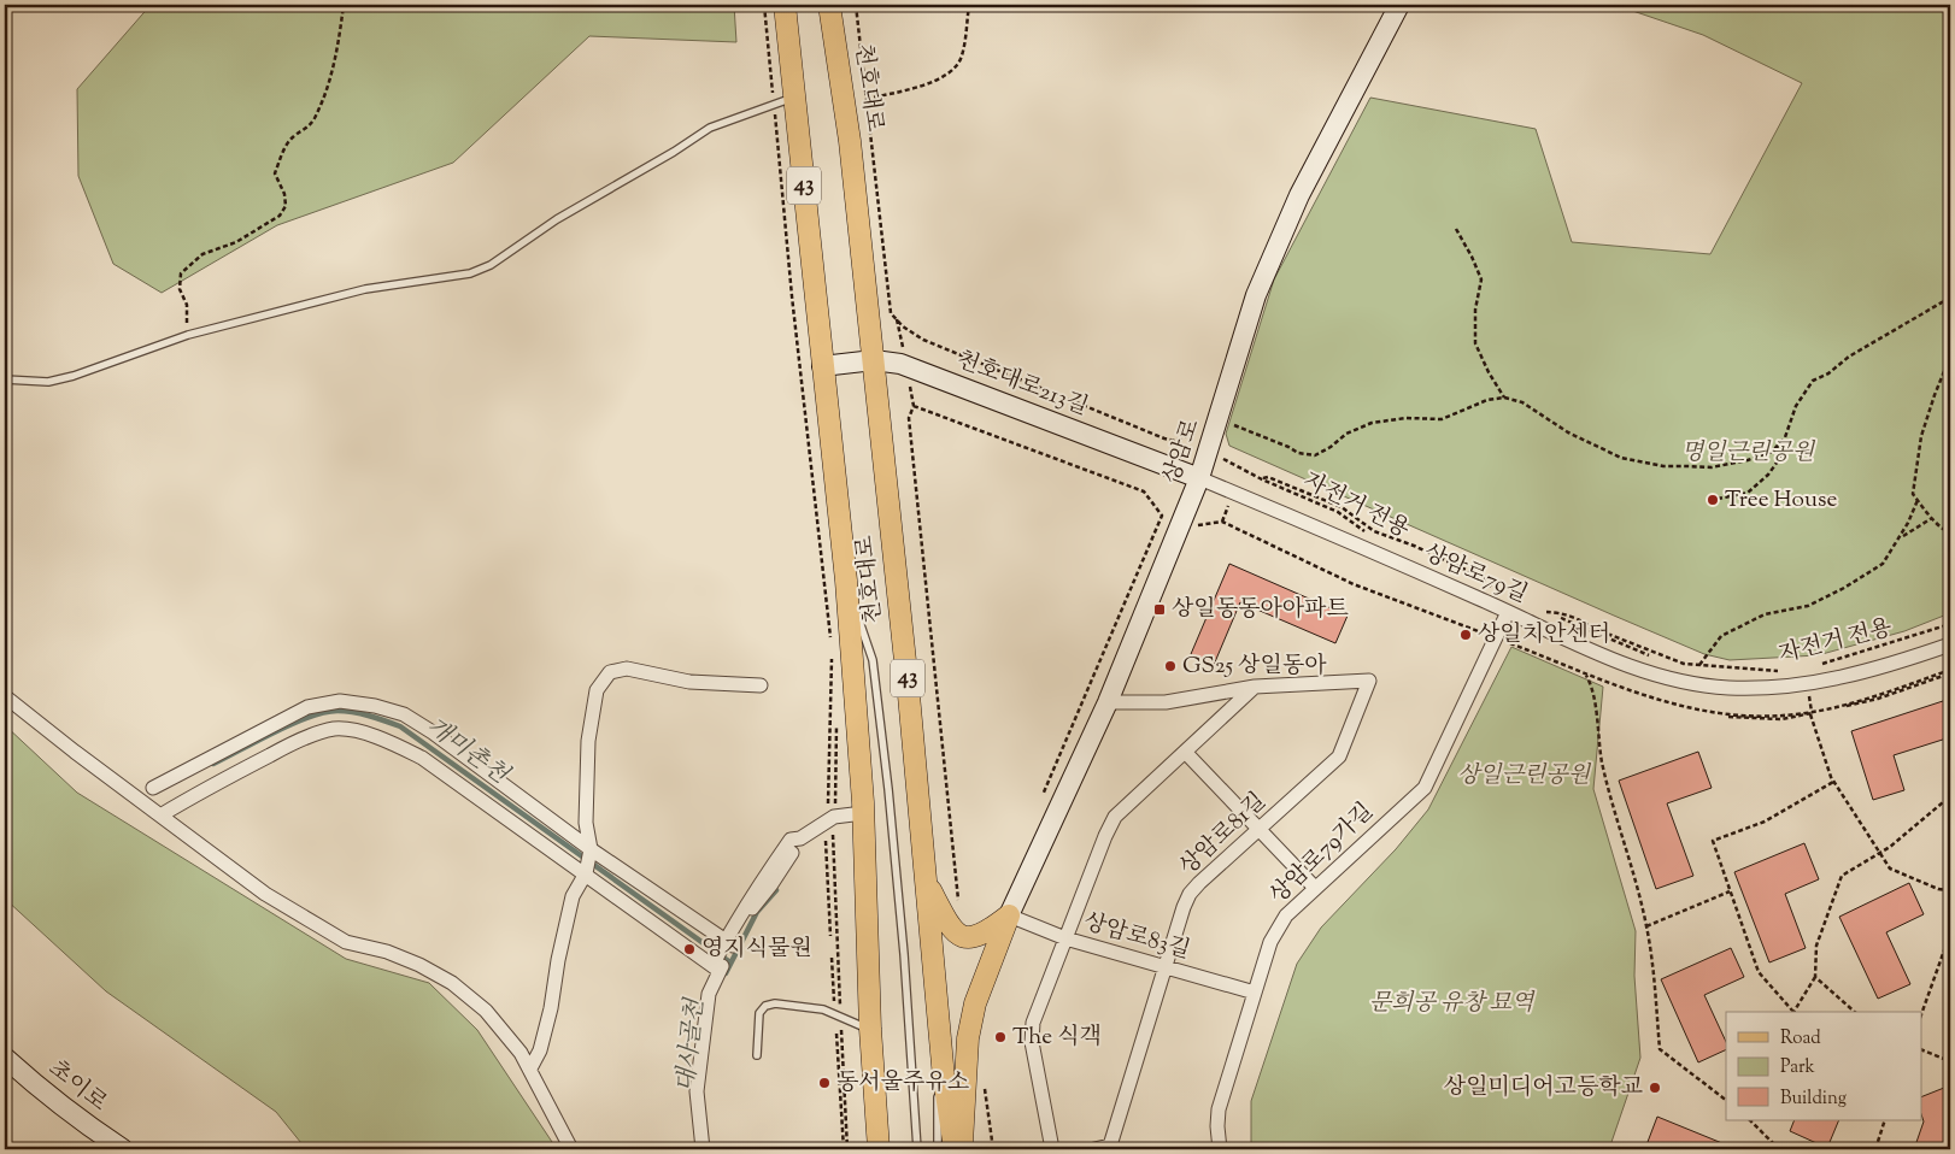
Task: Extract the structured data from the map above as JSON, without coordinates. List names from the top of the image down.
{
  "streets": {
    "main road": [
      "천호대로",
      "43",
      "천호대로213길",
      "상암로",
      "초이로"
    ],
    "street": [
      "상암로79길",
      "상암로81길",
      "상암로79가길",
      "상암로83길"
    ],
    "path": ["자전거 전용"]
  },
  "crossings": [
    ["천호대로", "천호대로213길"],
    ["천호대로213길", "상암로"],
    ["천호대로213길", "상암로79길"],
    ["상암로", "상암로79길"],
    ["상암로", "상암로81길"],
    ["상암로", "상암로83길"],
    ["상암로79길", "상암로79가길"],
    ["상암로81길", "상암로83길"],
    ["상암로79가길", "상암로83길"]
  ],
  "water": ["개미촌천", "대사골천"],
  "parks": ["명일근린공원", "상일근린공원", "문희공 유창 묘역"],
  "places": {
    "other": [
      "Tree House",
      "상일치안센터",
      "GS25 상일동아",
      "영지식물원",
      "The 식객",
      "동서울주유소",
      "상일미디어고등학교"
    ],
    "transit": ["상일동동아아파트"]
  },
  "legend": ["Road", "Park", "Building"]
}
